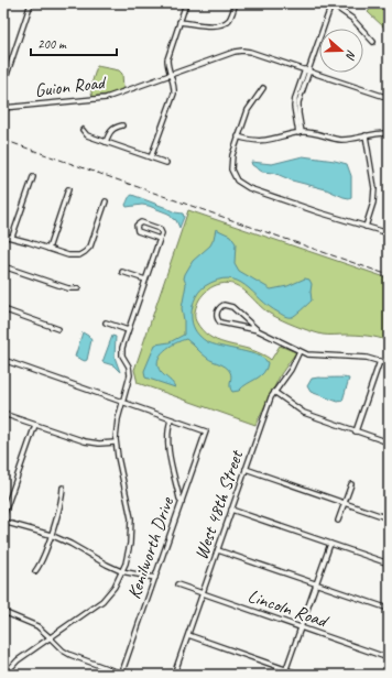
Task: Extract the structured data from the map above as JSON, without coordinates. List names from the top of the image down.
{
  "streets": {
    "street": [
      "Guion Road",
      "West 48th Street",
      "Kenilworth Drive",
      "Lincoln Road"
    ]
  },
  "crossings": [
    ["West 48th Street", "Lincoln Road"]
  ],
  "scale_bar": "200 m",
  "north": "right"
}
